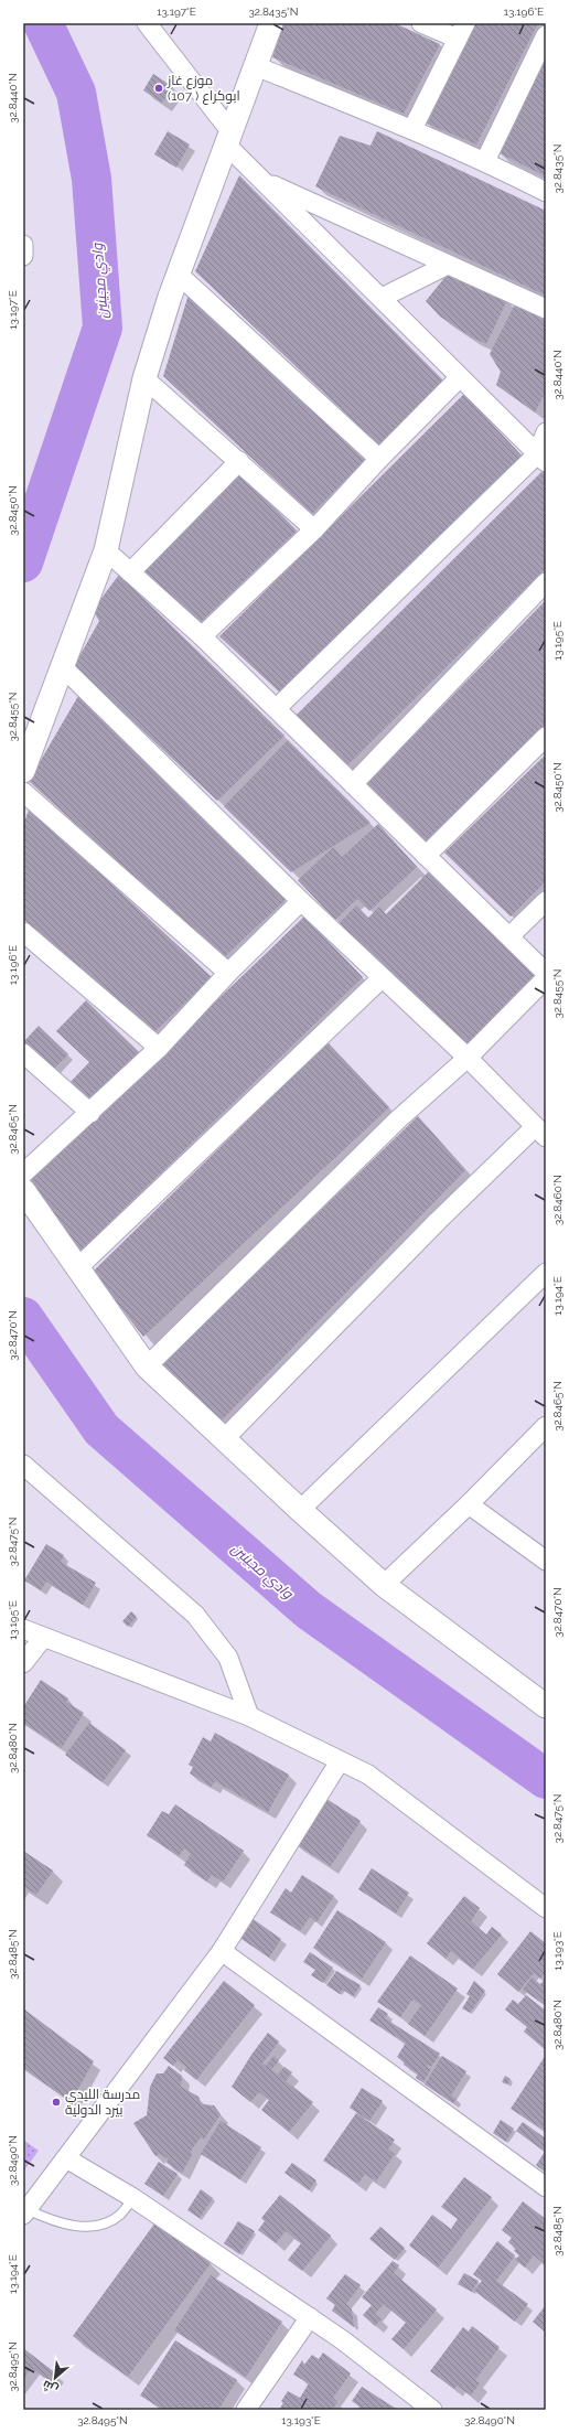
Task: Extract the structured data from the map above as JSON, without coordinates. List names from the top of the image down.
{
  "water": ["وادي مجينين"],
  "places": ["موزع غاز ابوكراع ( 107)", "مدرسة الليدي بيرد الدولية"],
  "north": "bottom left",
  "coordinates": [
    "13.197°E",
    "32.8435°N",
    "13.196°E",
    "32.8440°N",
    "32.8450°N",
    "13.195°E",
    "32.8455°N",
    "32.8465°N",
    "32.8460°N",
    "13.194°E",
    "32.8470°N",
    "32.8475°N",
    "32.8480°N",
    "13.193°E",
    "32.8485°N",
    "32.8490°N",
    "32.8495°N"
  ]
}
